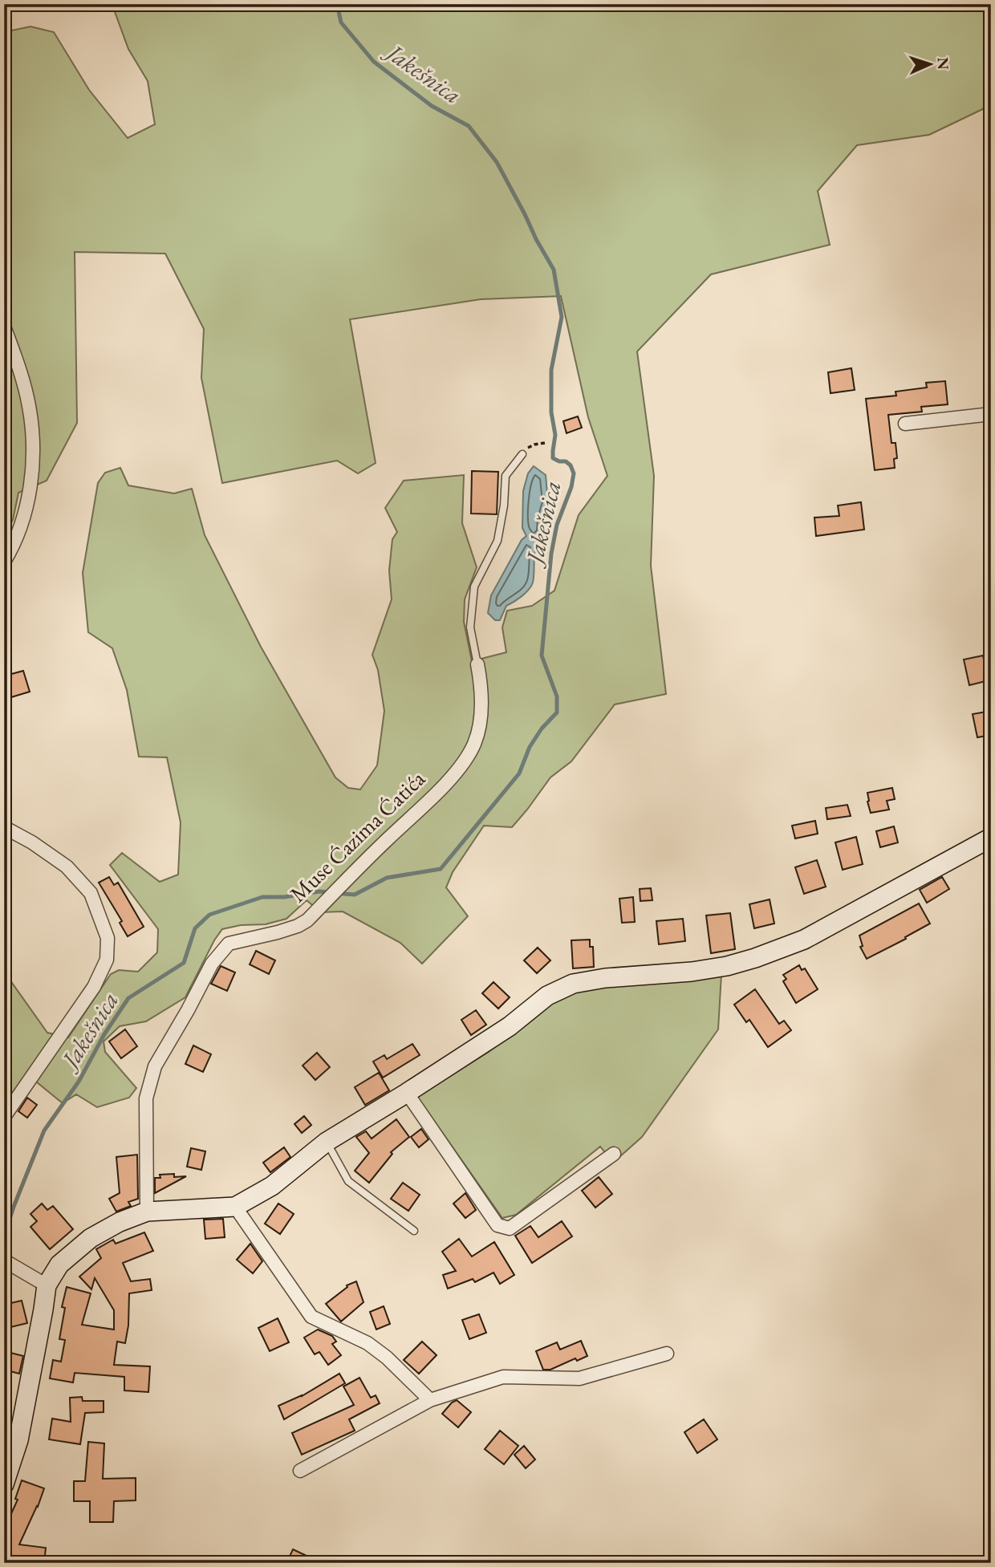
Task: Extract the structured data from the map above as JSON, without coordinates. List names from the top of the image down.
{
  "streets": {
    "street": ["Muse Ćazima Ćatića"]
  },
  "water": ["Jakešnica"],
  "north": "right"
}
